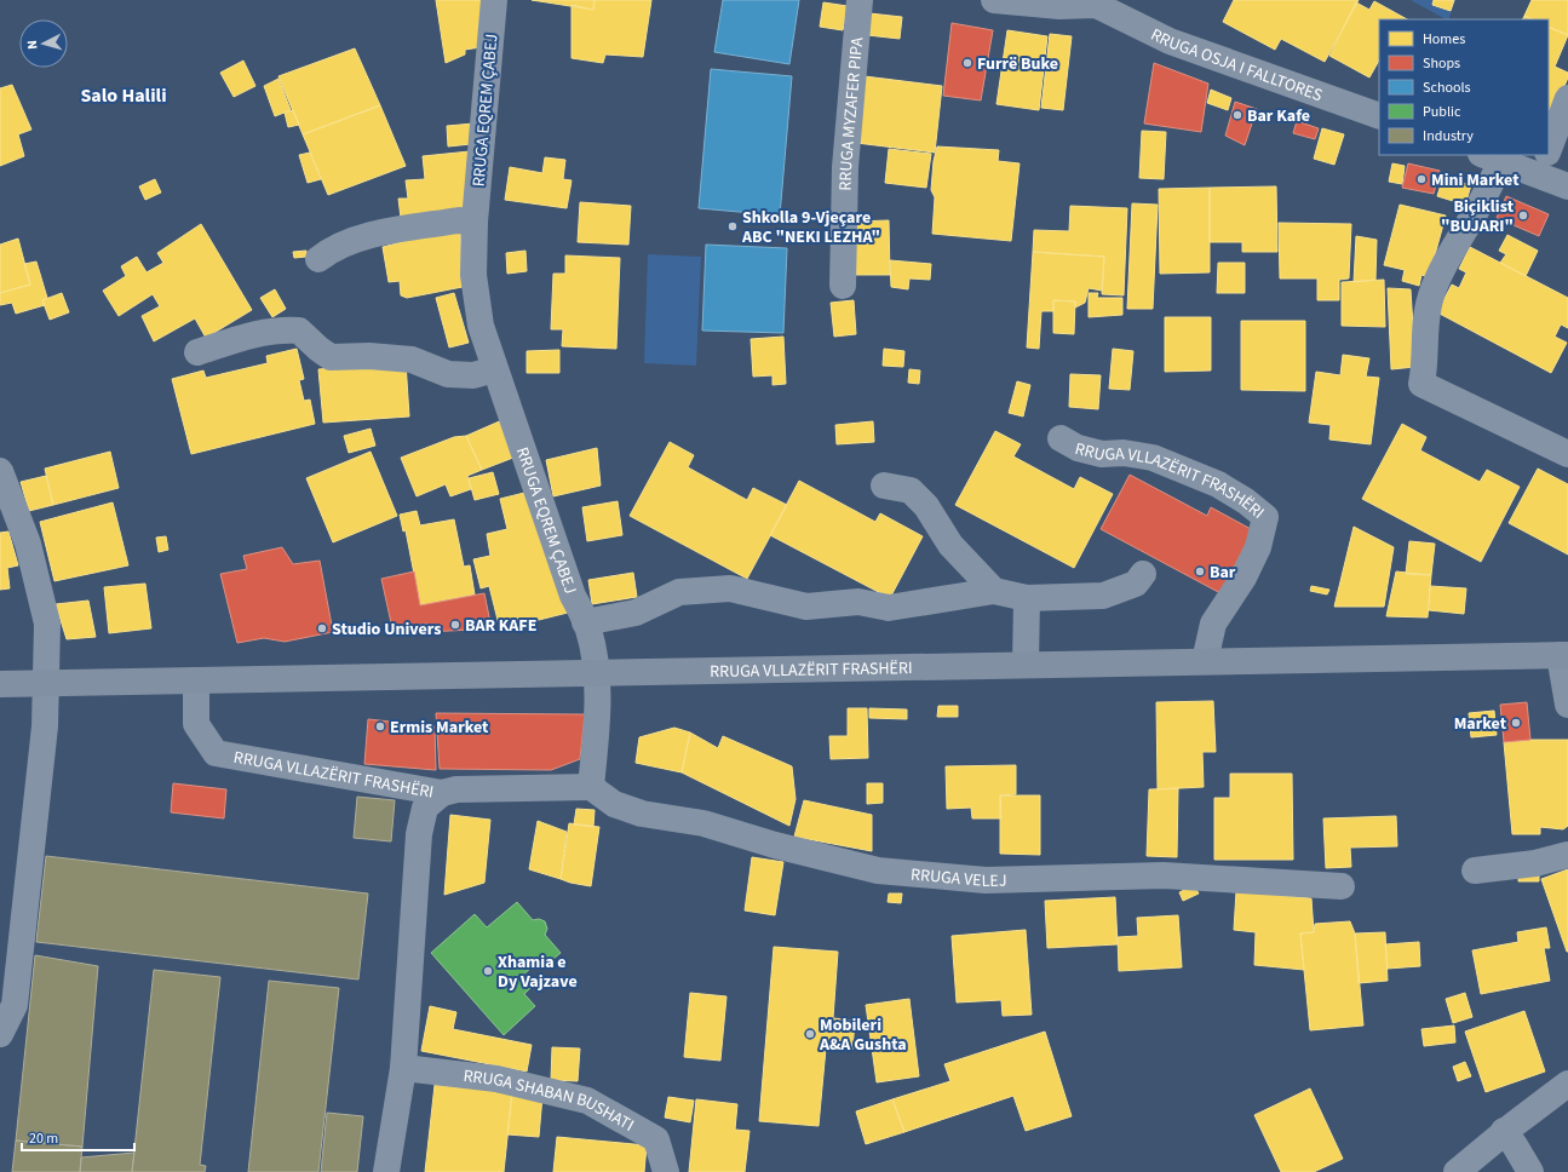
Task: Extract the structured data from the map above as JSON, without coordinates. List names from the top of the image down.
{
  "streets": {
    "main road": ["RRUGA VLLAZËRIT FRASHËRI"],
    "street": [
      "RRUGA OSJA I FALLTORES",
      "RRUGA EQREM ÇABEJ",
      "RRUGA MYZAFER PIPA",
      "RRUGA VELEJ",
      "RRUGA SHABAN BUSHATI"
    ]
  },
  "crossings": [
    ["RRUGA EQREM ÇABEJ", "RRUGA VLLAZËRIT FRASHËRI"],
    ["RRUGA VLLAZËRIT FRASHËRI", "RRUGA VELEJ"]
  ],
  "districts": ["Salo Halili"],
  "places": [
    "Furrë Buke",
    "Bar Kafe",
    "Mini Market",
    "Biçiklist \"BUJARI\"",
    "Shkolla 9-Vjeçare ABC \"NEKI LEZHA\"",
    "Bar",
    "BAR KAFE",
    "Studio Univers",
    "Market",
    "Ermis Market",
    "Xhamia e Dy Vajzave",
    "Mobileri A&A Gushta"
  ],
  "legend": [
    "Homes",
    "Shops",
    "Schools",
    "Public",
    "Industry"
  ],
  "scale_bar": "20 m",
  "north": "left"
}
